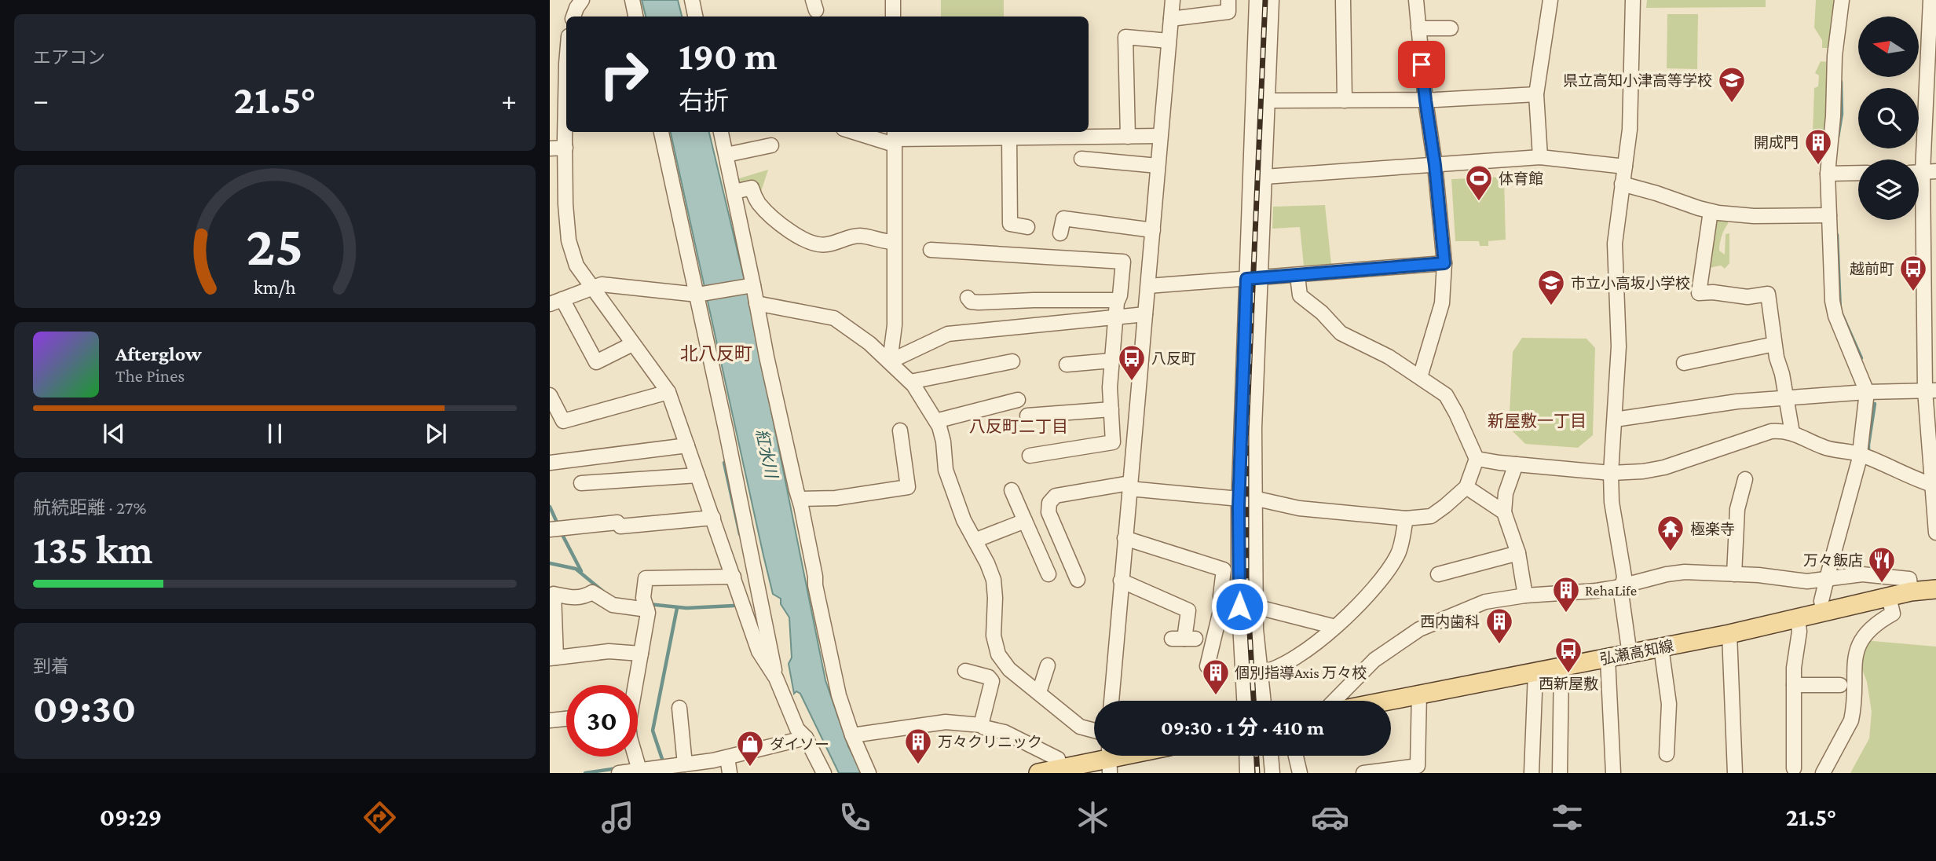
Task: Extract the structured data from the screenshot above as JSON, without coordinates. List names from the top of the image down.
{
  "streets": {
    "main road": ["弘瀬高知線"]
  },
  "districts": ["北八反町", "新屋敷一丁目", "八反町二丁目"],
  "water": ["紅水川"],
  "places": {
    "school or university": ["県立高知小津高等学校", "市立小高坂小学校"],
    "building": [
      "開成門",
      "RehaLife",
      "西内歯科",
      "個別指導Axis 万々校",
      "万々クリニック"
    ],
    "sports": ["体育館"],
    "bus stop": ["越前町", "八反町", "西新屋敷"],
    "temple": ["極楽寺"],
    "restaurant": ["万々飯店"],
    "shop": ["ダイソー"]
  },
  "north": "left",
  "page": {
    "tile": [
      "エアコン",
      ["航続距離 · 27%", "135 km"],
      ["到着", "09:30"]
    ],
    "turn": ["190 m", "右折"],
    "heat": ["−", "21.5°", "+"],
    "song": ["Afterglow", "The Pines"],
    "limit": "30",
    "trip": "09:30 · 1 分 · 410 m",
    "tabs": ["09:29", "21.5°"],
    "gauge": ["25", "km/h"]
  }
}
